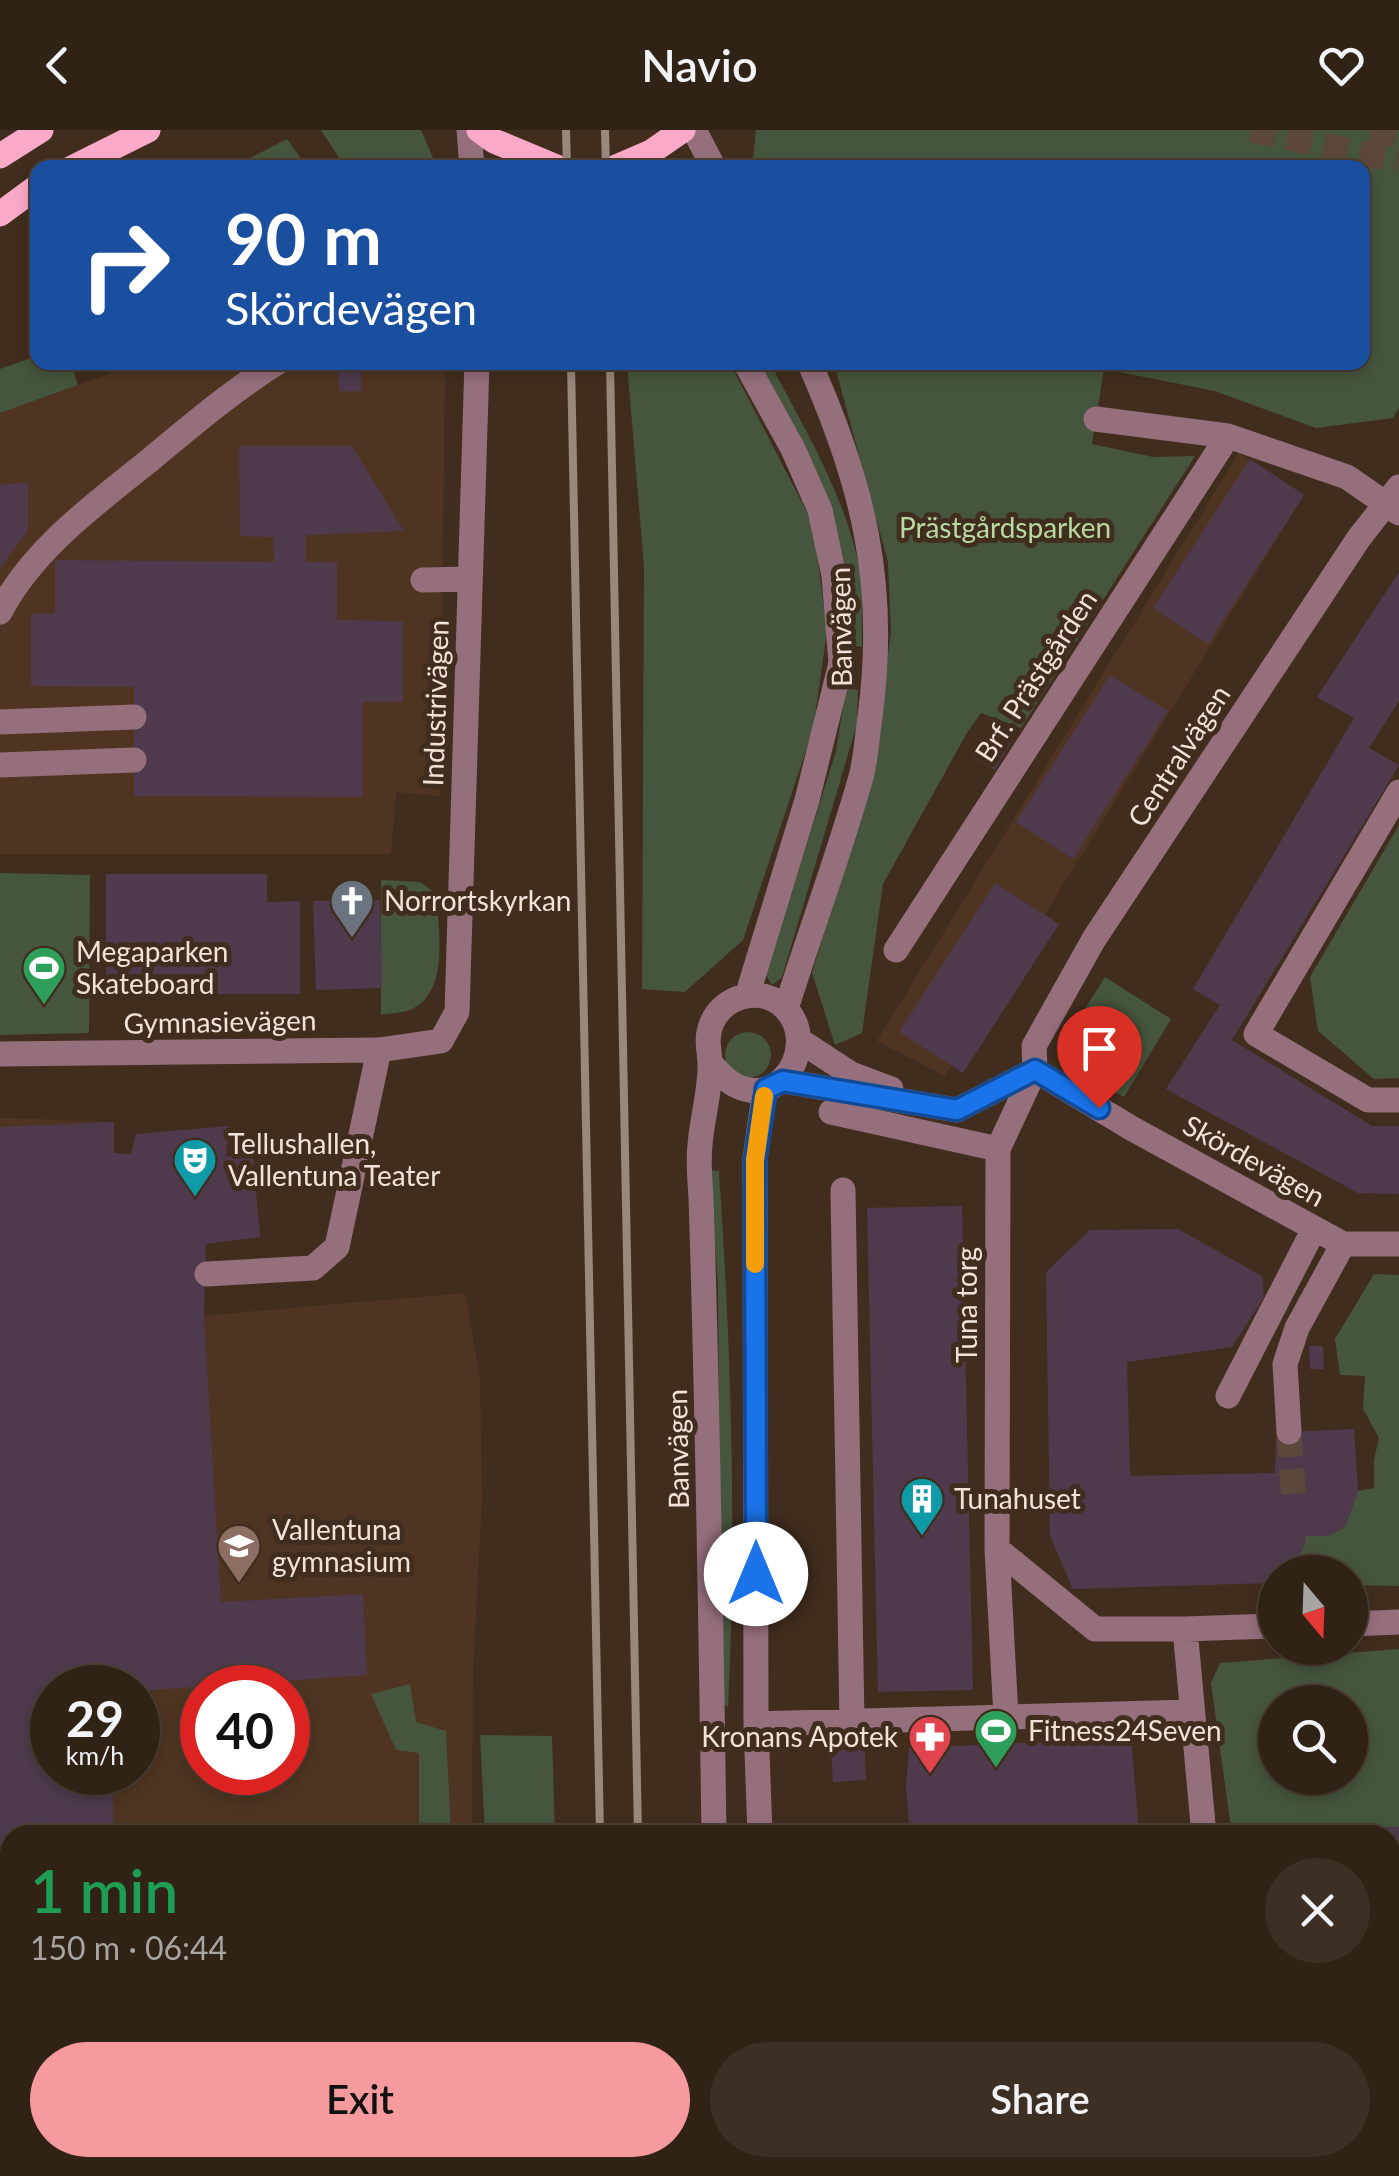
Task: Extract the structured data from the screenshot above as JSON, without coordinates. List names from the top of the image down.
{
  "streets": {
    "street": [
      "Banvägen",
      "Brf. Prästgården",
      "Industrivägen",
      "Centralvägen",
      "Gymnasievägen",
      "Skördevägen",
      "Tuna torg"
    ]
  },
  "crossings": [
    ["Industrivägen", "Gymnasievägen"],
    ["Centralvägen", "Skördevägen"],
    ["Centralvägen", "Tuna torg"],
    ["Skördevägen", "Tuna torg"]
  ],
  "parks": ["Prästgårdsparken"],
  "places": {
    "church": ["Norrortskyrkan"],
    "sports": ["Megaparken Skateboard", "Fitness24Seven"],
    "theatre": ["Tellushallen, Vallentuna Teater"],
    "building": ["Tunahuset"],
    "school or university": ["Vallentuna gymnasium"],
    "pharmacy": ["Kronans Apotek"]
  },
  "north": "bottom",
  "page": {
    "header": "Navio",
    "turn": ["90 m", "Skördevägen"],
    "speed": "29 km/h",
    "limit": "40",
    "heading": ["1 min", "150 m · 06:44"],
    "buttons": ["Exit", "Share"]
  }
}
